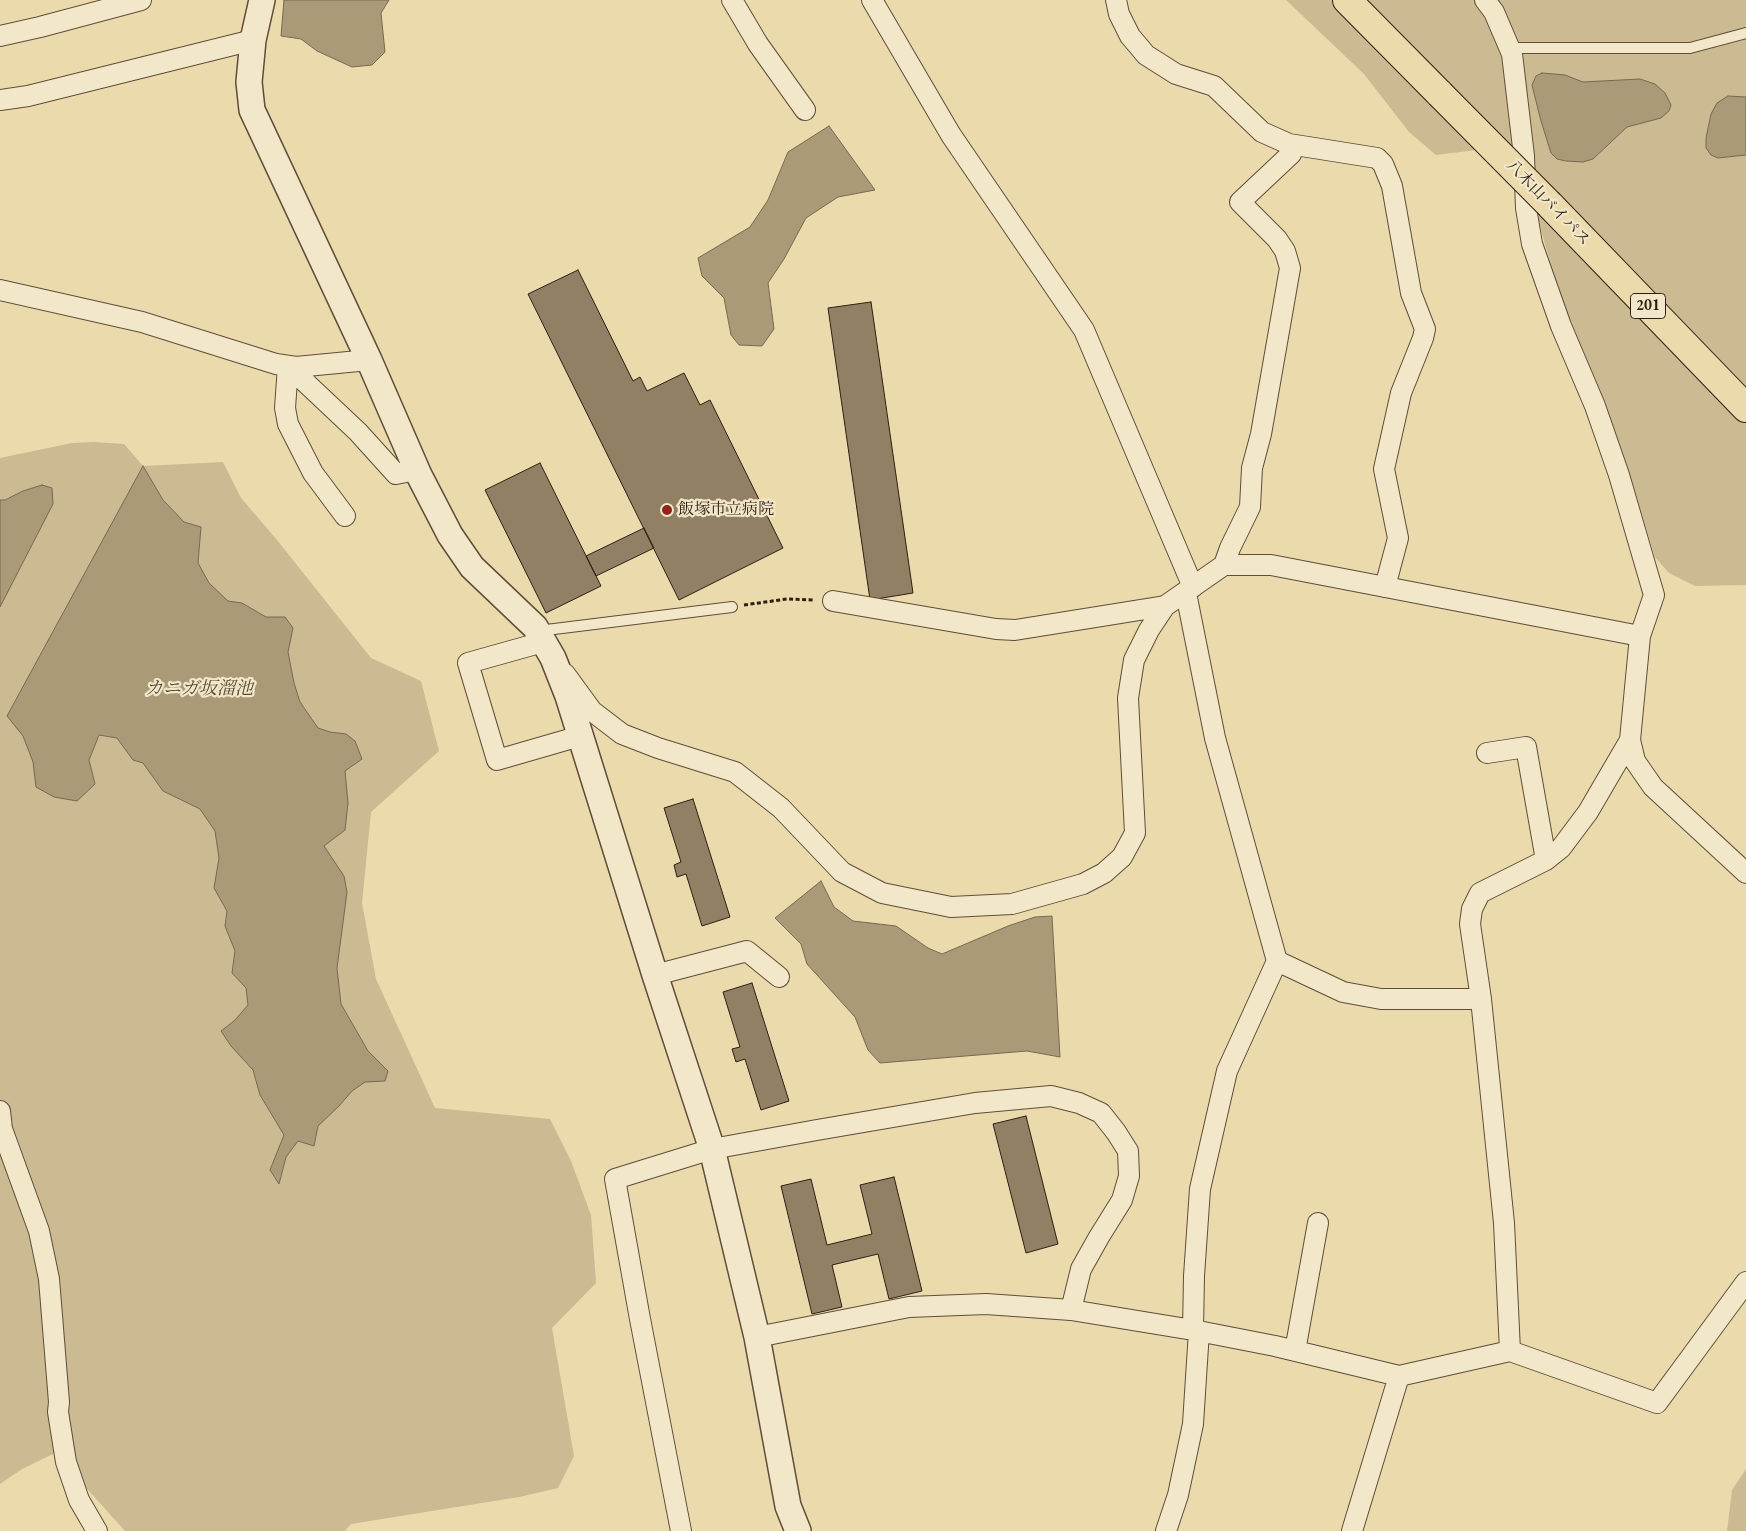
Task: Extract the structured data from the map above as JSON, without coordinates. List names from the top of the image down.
{
  "streets": {
    "highway": ["八木山バイパス", "201"]
  },
  "water": ["カニガ坂溜池"],
  "places": ["飯塚市立病院"]
}
